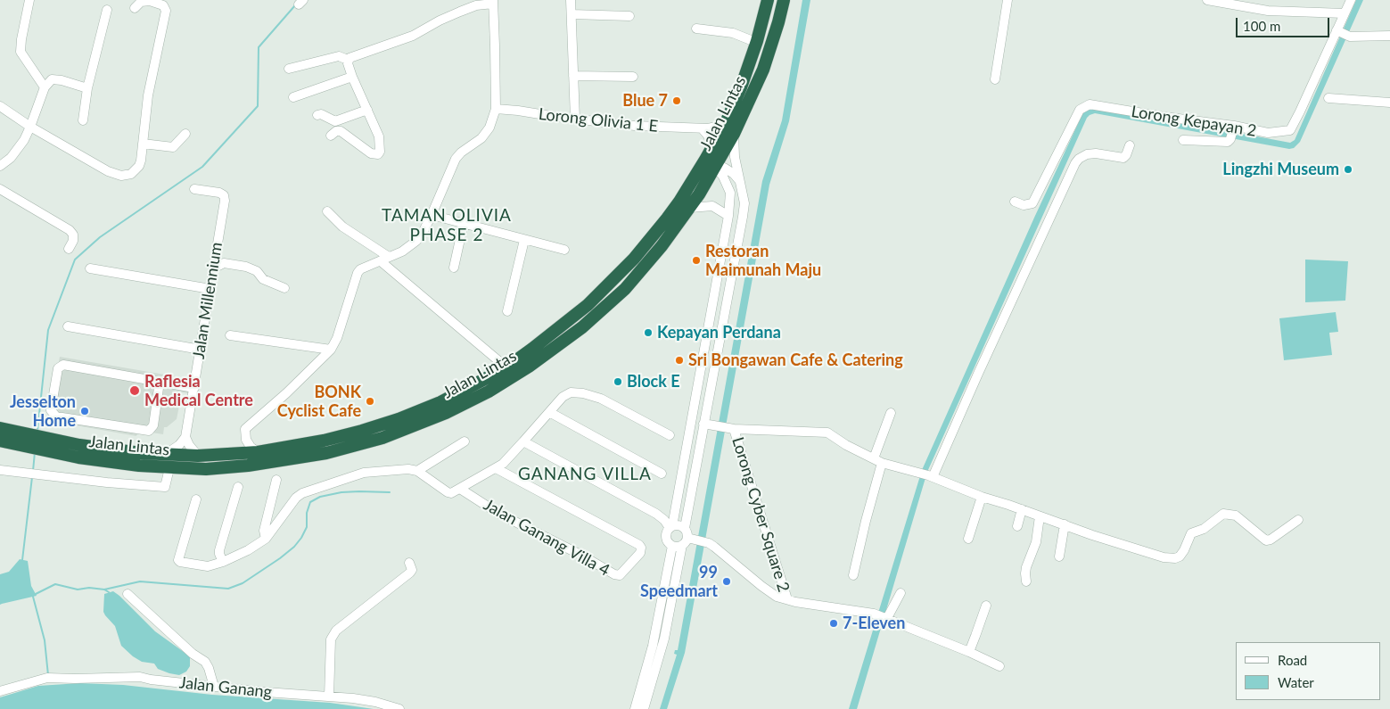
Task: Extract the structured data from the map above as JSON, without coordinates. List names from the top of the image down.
{
  "streets": {
    "highway": ["Jalan Lintas"],
    "street": [
      "Lorong Olivia 1 E",
      "Lorong Kepayan 2",
      "Jalan Millennium",
      "Lorong Cyber Square 2",
      "Jalan Ganang Villa 4",
      "Jalan Ganang"
    ]
  },
  "crossings": [
    ["Jalan Lintas", "Lorong Olivia 1 E"]
  ],
  "districts": ["TAMAN OLIVIA PHASE 2", "GANANG VILLA"],
  "places": [
    "Blue 7",
    "Lingzhi Museum",
    "Restoran Maimunah Maju",
    "Kepayan Perdana",
    "Sri Bongawan Cafe & Catering",
    "Block E",
    "Raflesia Medical Centre",
    "BONK Cyclist Cafe",
    "Jesselton Home",
    "99 Speedmart",
    "7-Eleven"
  ],
  "legend": ["Road", "Water"],
  "scale_bar": "100 m"
}
